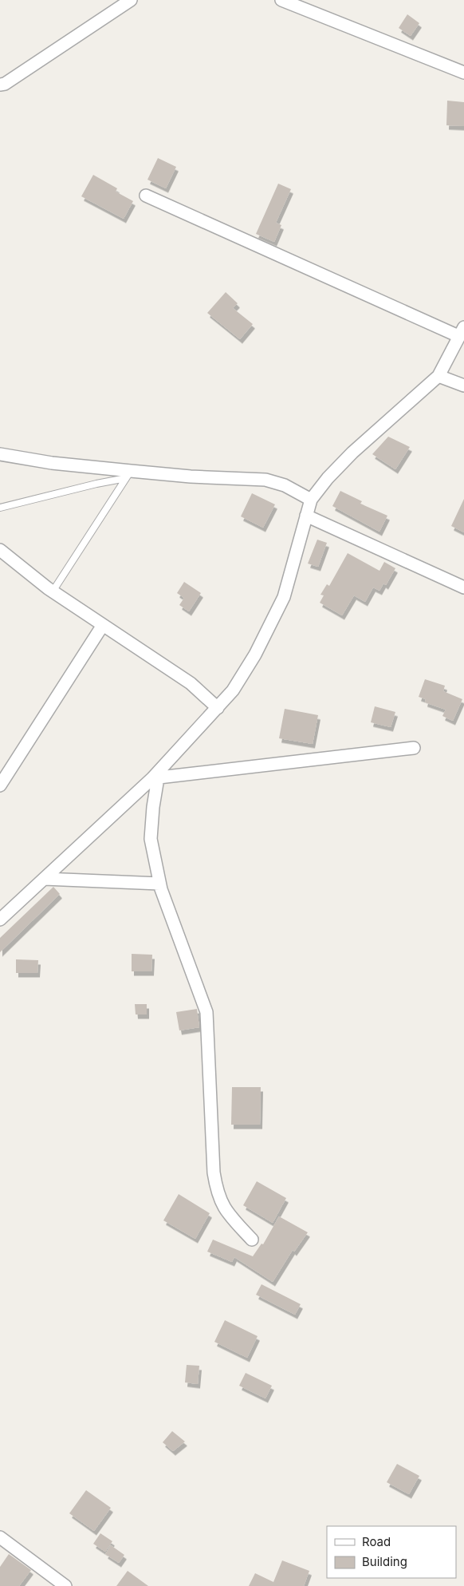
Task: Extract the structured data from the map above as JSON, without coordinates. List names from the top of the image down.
{
  "legend": ["Road", "Building"]
}
